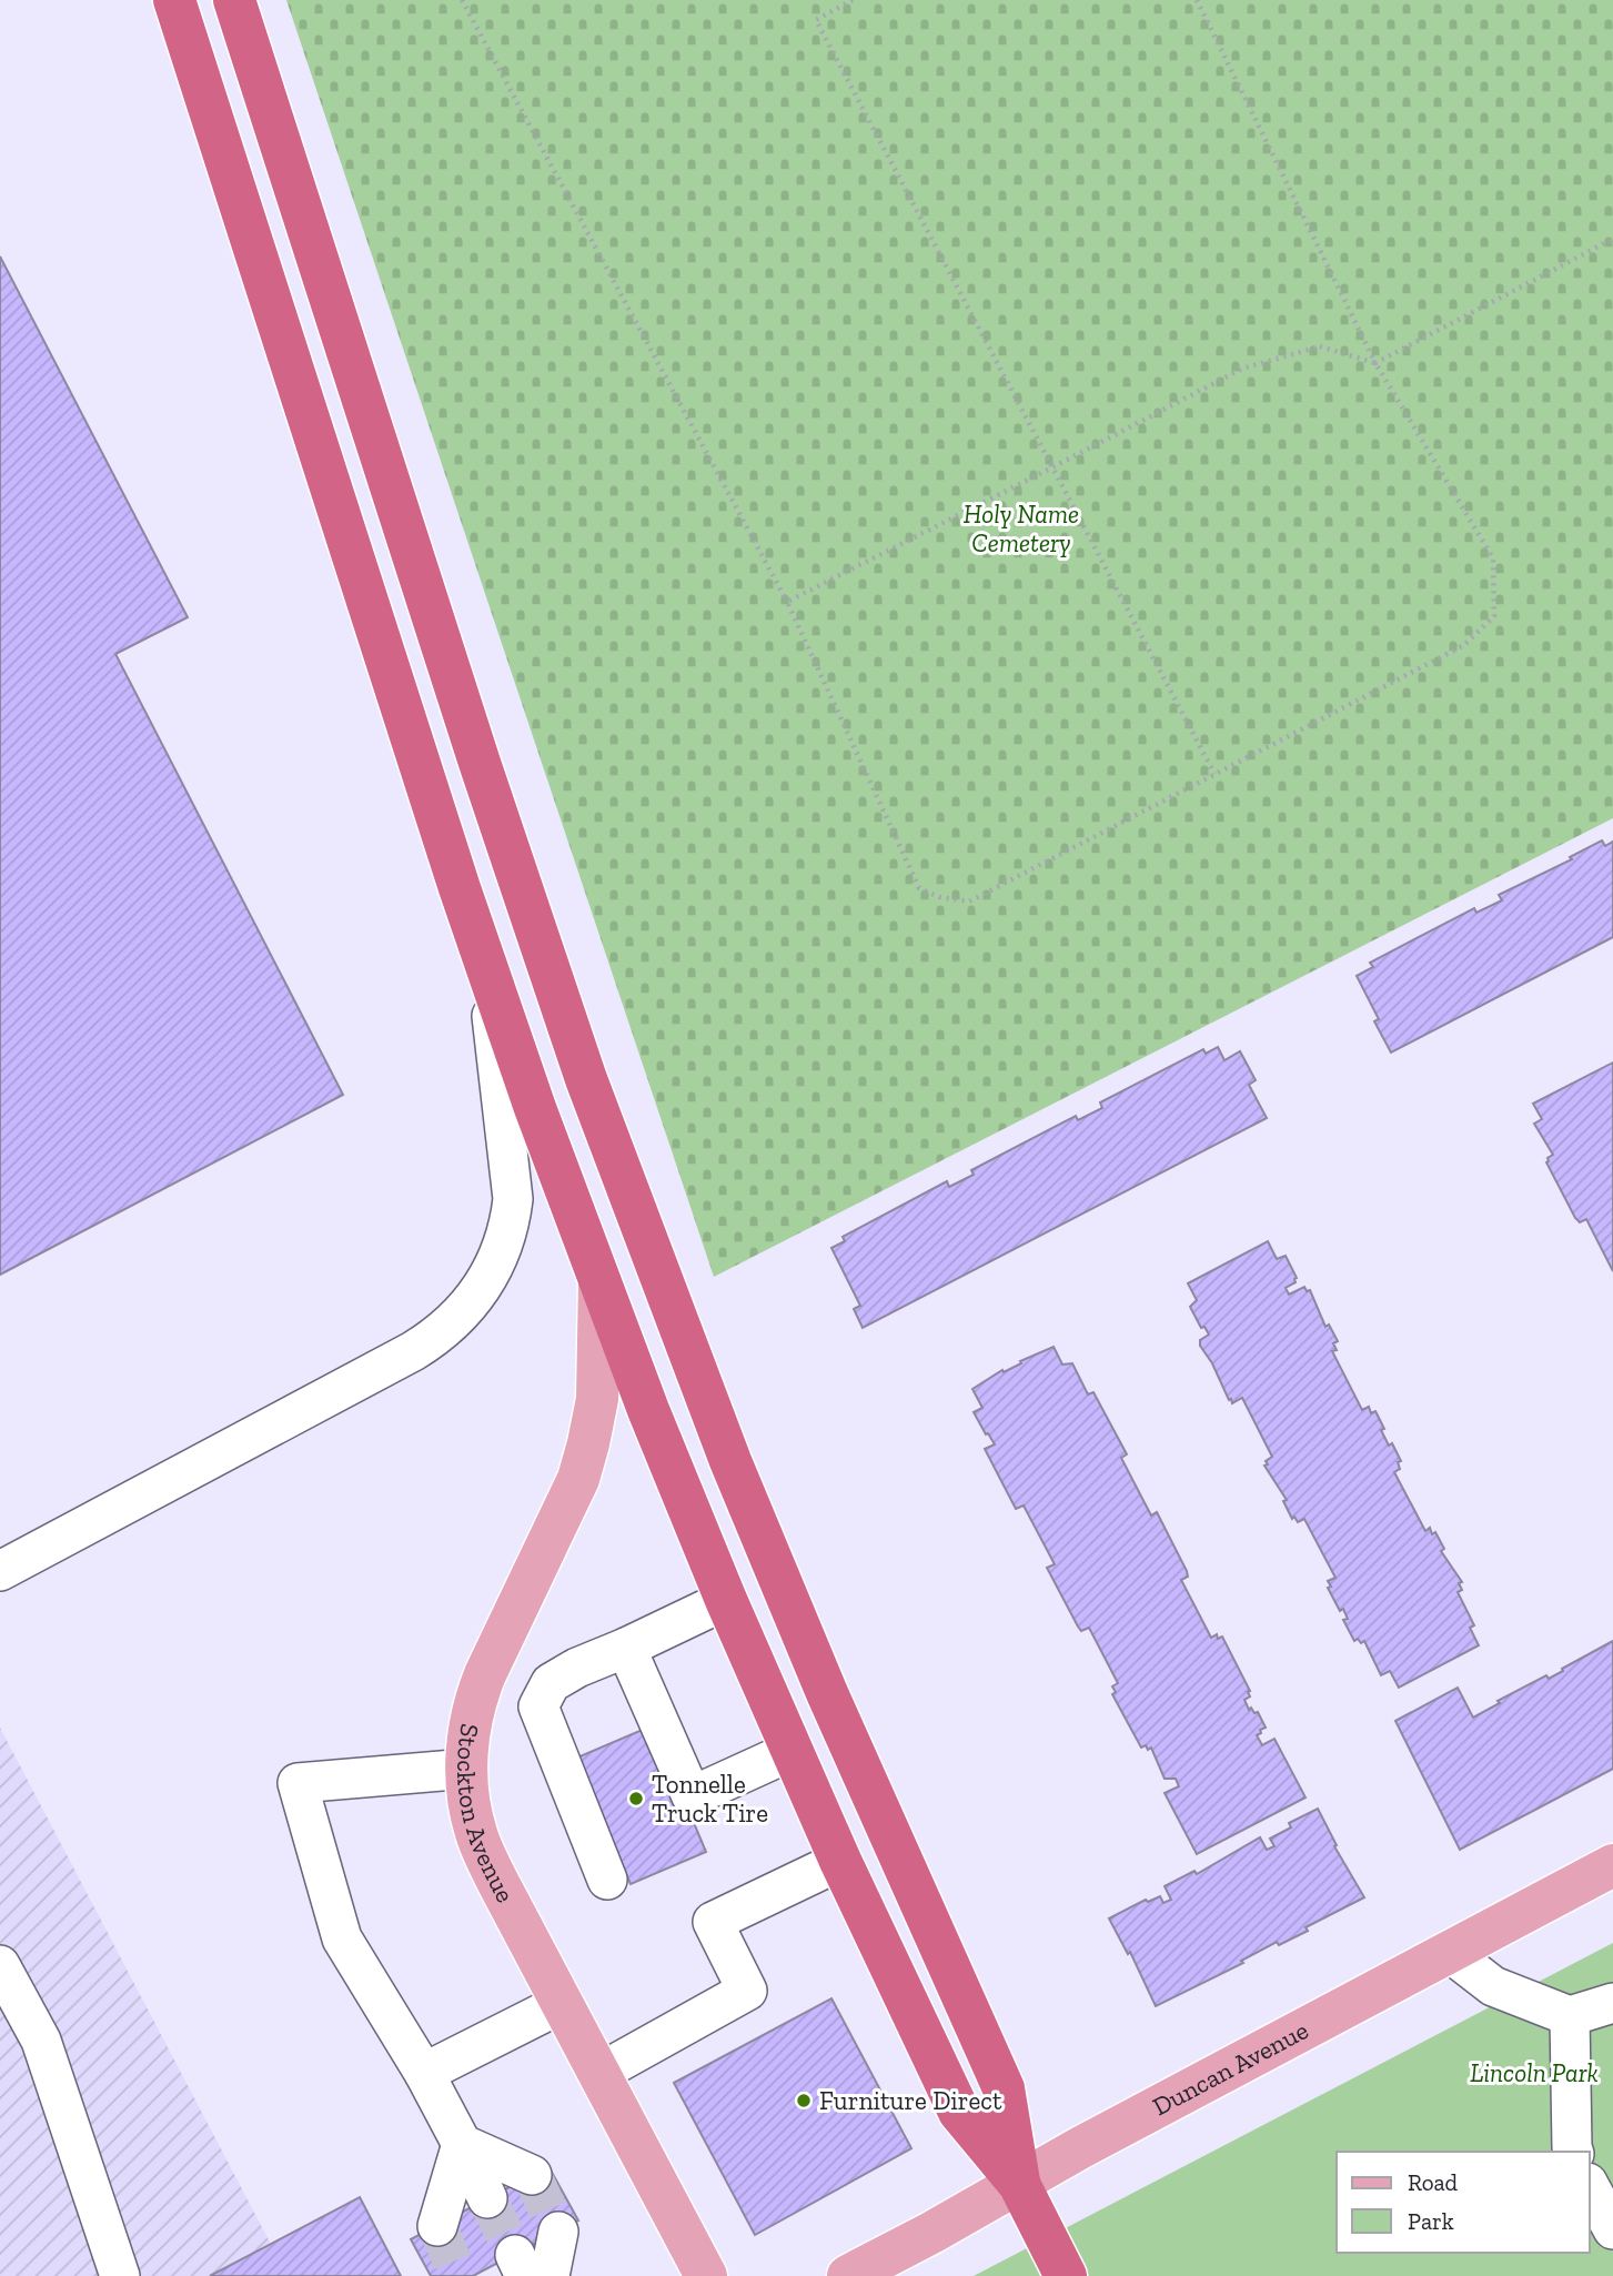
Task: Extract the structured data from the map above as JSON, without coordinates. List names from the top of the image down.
{
  "streets": {
    "main road": ["Stockton Avenue", "Duncan Avenue"]
  },
  "parks": ["Holy Name Cemetery", "Lincoln Park"],
  "places": ["Tonnelle Truck Tire", "Furniture Direct"],
  "legend": ["Road", "Park"]
}
